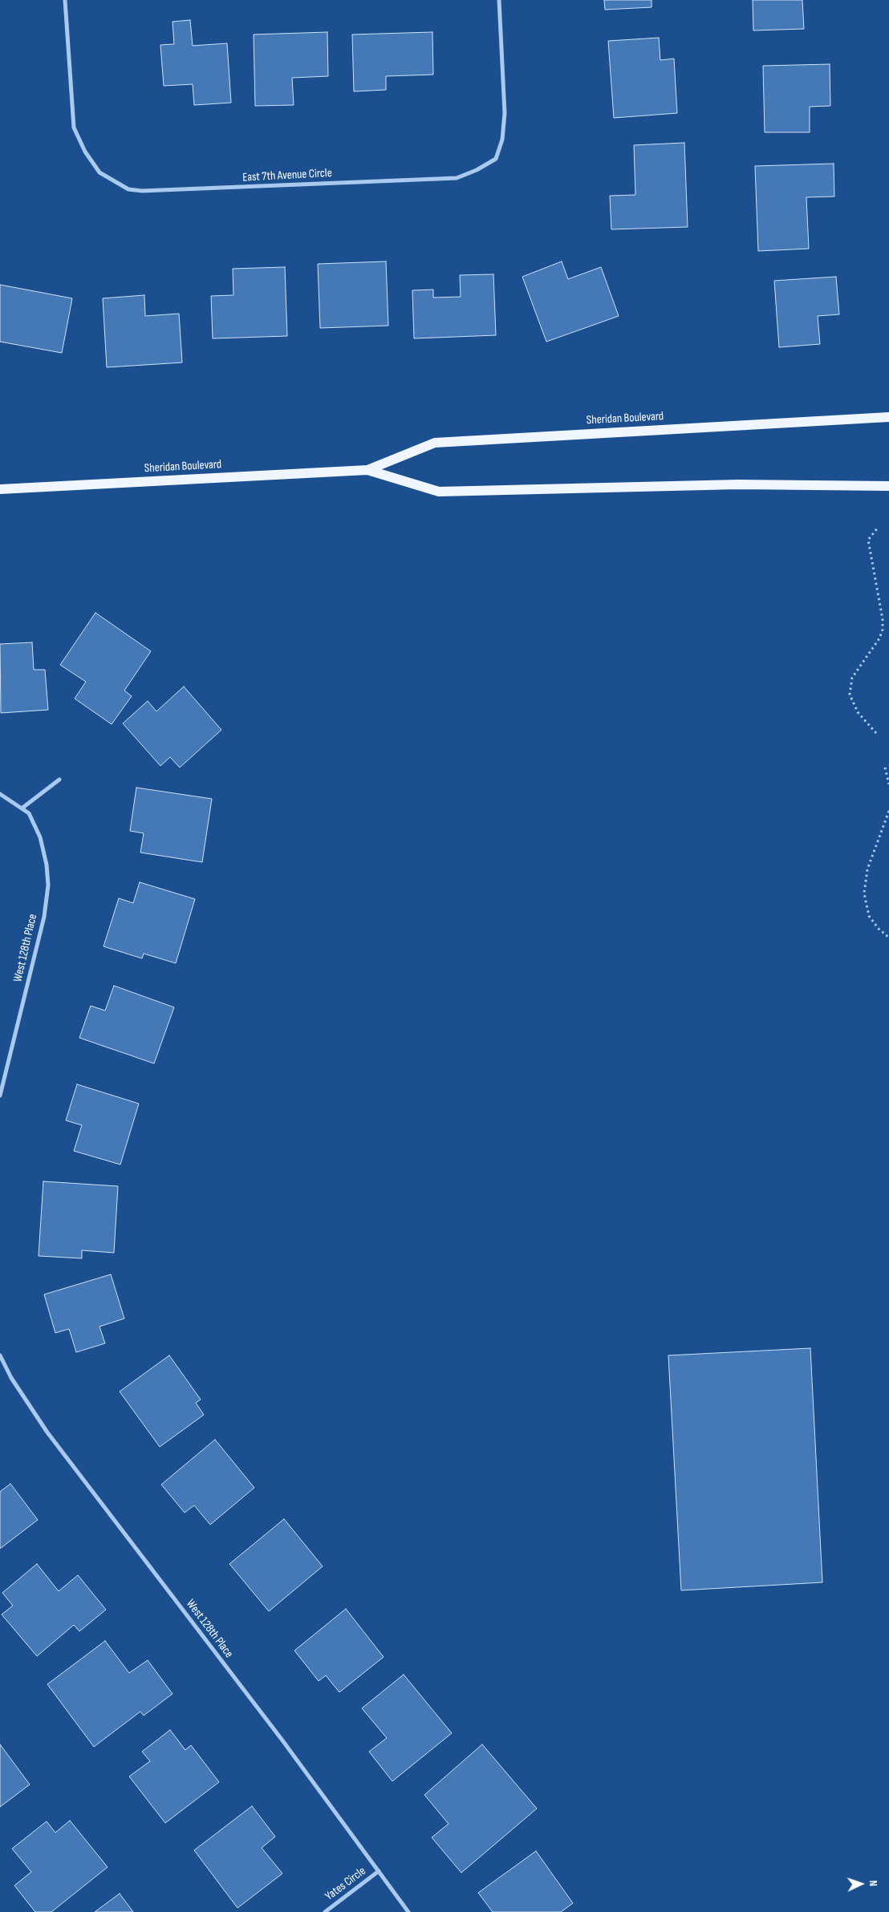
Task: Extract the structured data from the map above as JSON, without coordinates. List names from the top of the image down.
{
  "streets": {
    "main road": ["Sheridan Boulevard"],
    "street": ["East 7th Avenue Circle", "West 128th Place", "Yates Circle"]
  },
  "crossings": [
    ["West 128th Place", "Yates Circle"]
  ],
  "north": "right"
}
